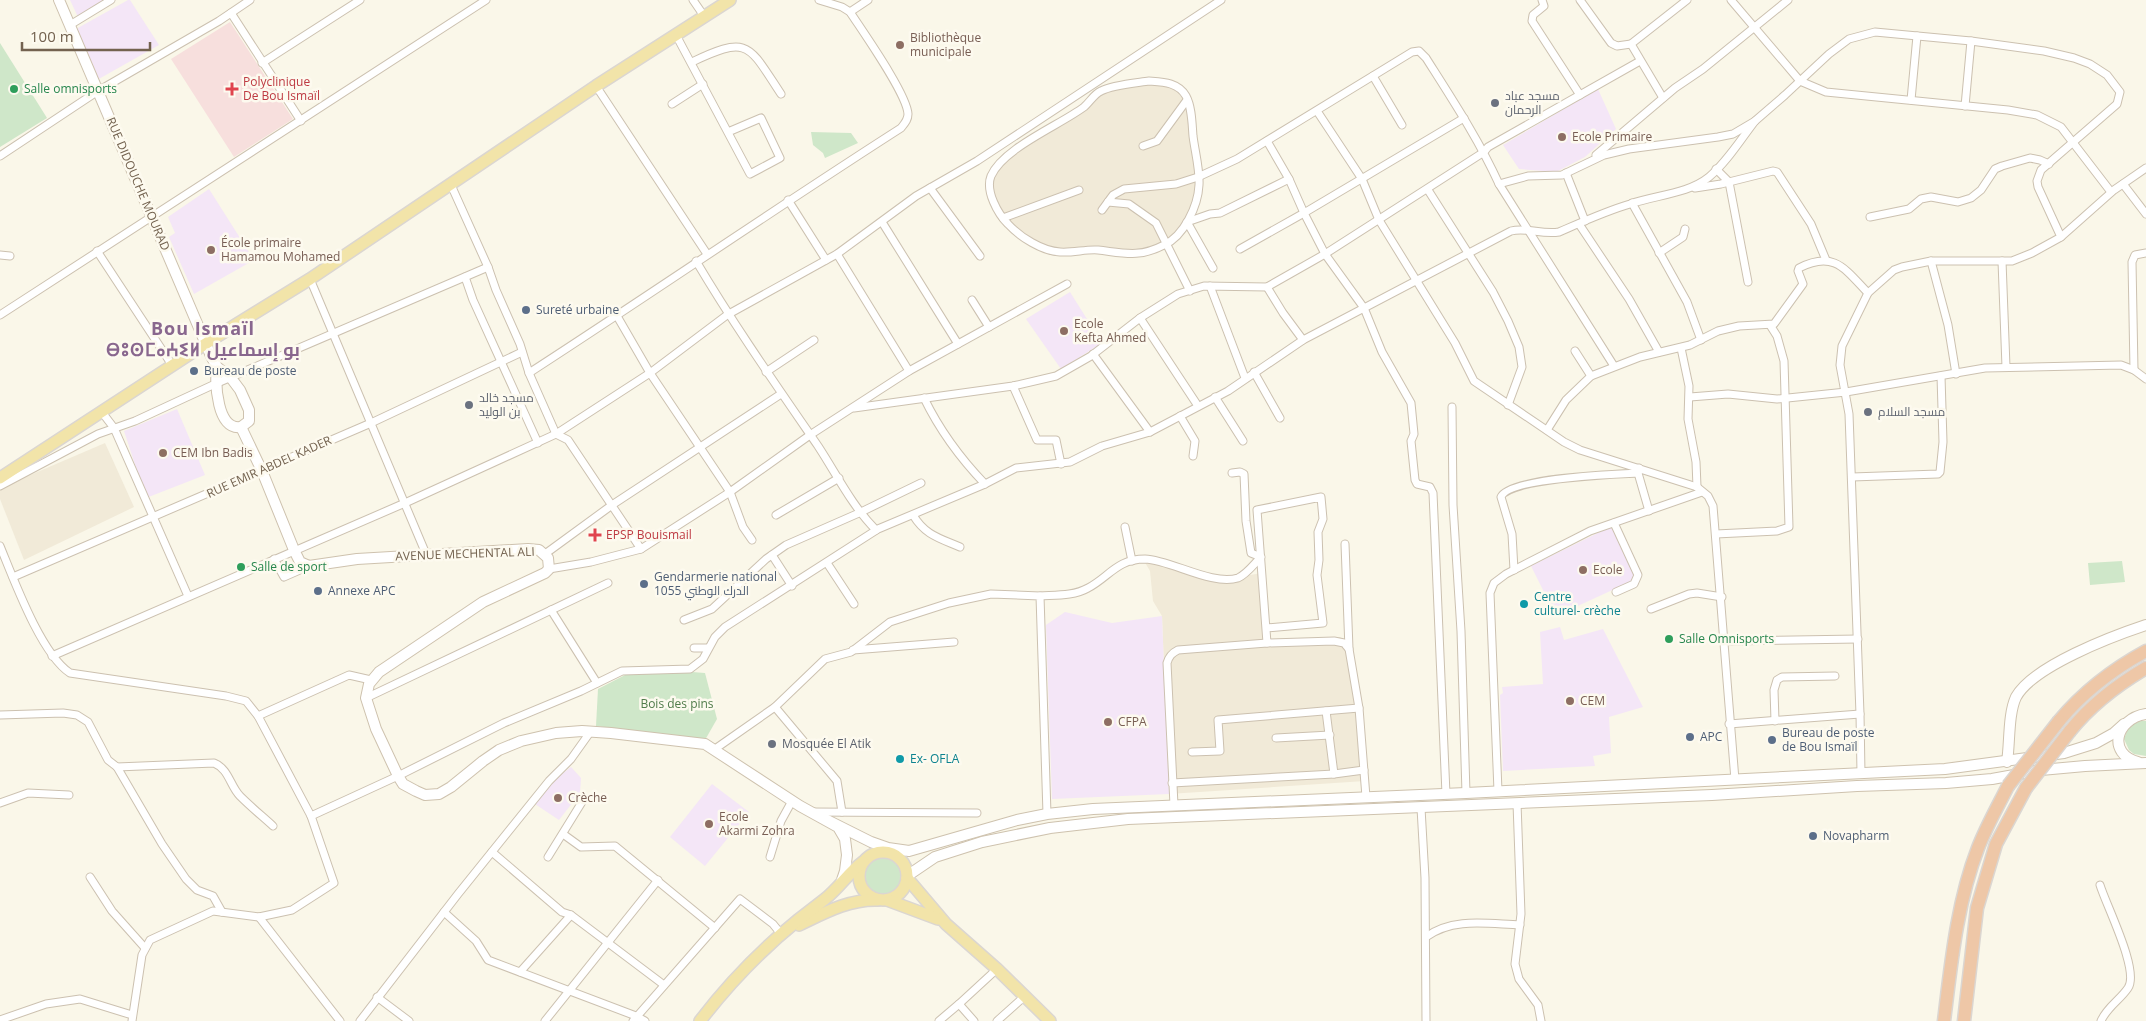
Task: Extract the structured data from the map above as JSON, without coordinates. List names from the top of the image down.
{
  "streets": {
    "main road": ["RUE DIDOUCHE MOURAD", "AVENUE MECHENTAL ALI"],
    "street": ["RUE EMIR ABDEL KADER"]
  },
  "districts": ["Bou Ismaïl ⴱⵓⵙⵎⴰⵄⵉⵍ بو إسماعيل"],
  "parks": ["Bois des pins"],
  "places": {
    "other": [
      "Bibliothèque municipale",
      "Salle omnisports",
      "مسجد عباد الرحمان",
      "Ecole Primaire",
      "École primaire Hamamou Mohamed",
      "Sureté urbaine",
      "Ecole Kefta Ahmed",
      "Bureau de poste",
      "مسجد خالد بن الوليد",
      "مسجد السلام",
      "CEM Ibn Badis",
      "Salle de sport",
      "Ecole",
      "Gendarmerie national 1055 الدرك الوطني",
      "Annexe APC",
      "Centre culturel- crèche",
      "Salle Omnisports",
      "CEM",
      "CFPA",
      "APC",
      "Bureau de poste de Bou Ismaïl",
      "Mosquée El Atik",
      "Ex- OFLA",
      "Crèche",
      "Ecole Akarmi Zohra",
      "Novapharm"
    ],
    "health": ["Polyclinique De Bou Ismaïl", "EPSP Bouismail"]
  },
  "scale_bar": "100 m"
}
